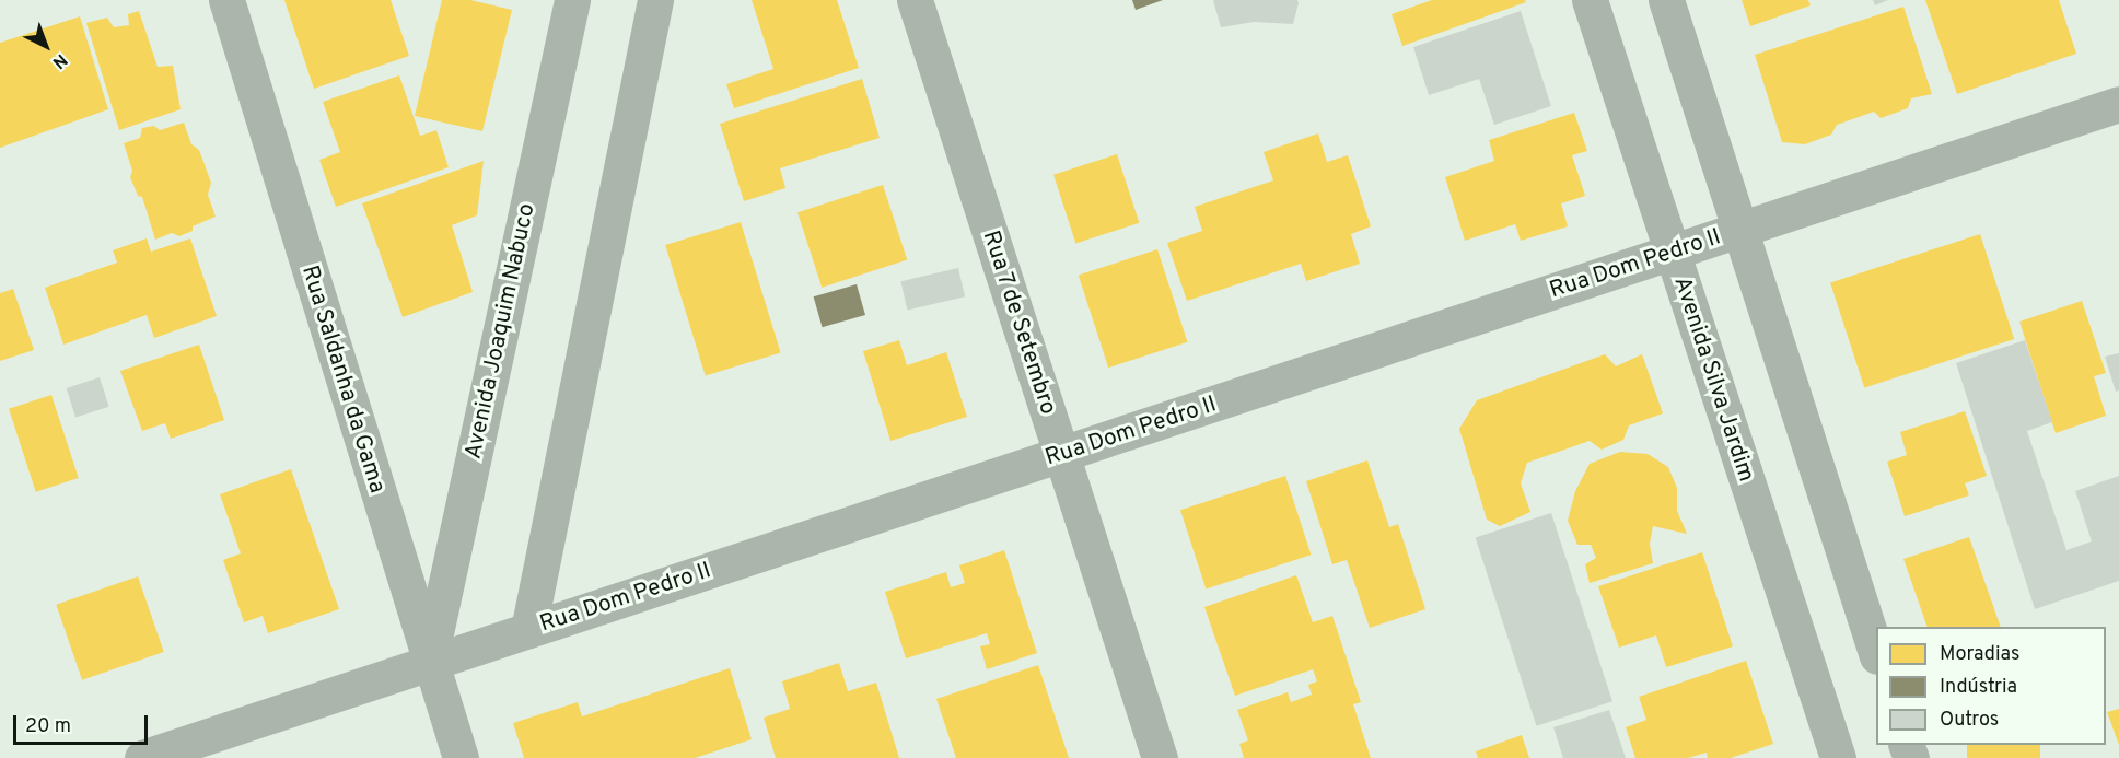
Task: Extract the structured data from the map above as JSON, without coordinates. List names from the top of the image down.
{
  "streets": {
    "street": [
      "Rua Dom Pedro II",
      "Rua 7 de Setembro",
      "Avenida Joaquim Nabuco",
      "Rua Saldanha da Gama",
      "Avenida Silva Jardim"
    ]
  },
  "crossings": [
    ["Rua Dom Pedro II", "Rua 7 de Setembro"],
    ["Rua Dom Pedro II", "Avenida Joaquim Nabuco"],
    ["Rua Dom Pedro II", "Rua Saldanha da Gama"],
    ["Rua Dom Pedro II", "Avenida Silva Jardim"],
    ["Avenida Joaquim Nabuco", "Rua Saldanha da Gama"]
  ],
  "legend": ["Moradias", "Indústria", "Outros"],
  "scale_bar": "20 m",
  "north": "bottom right"
}
